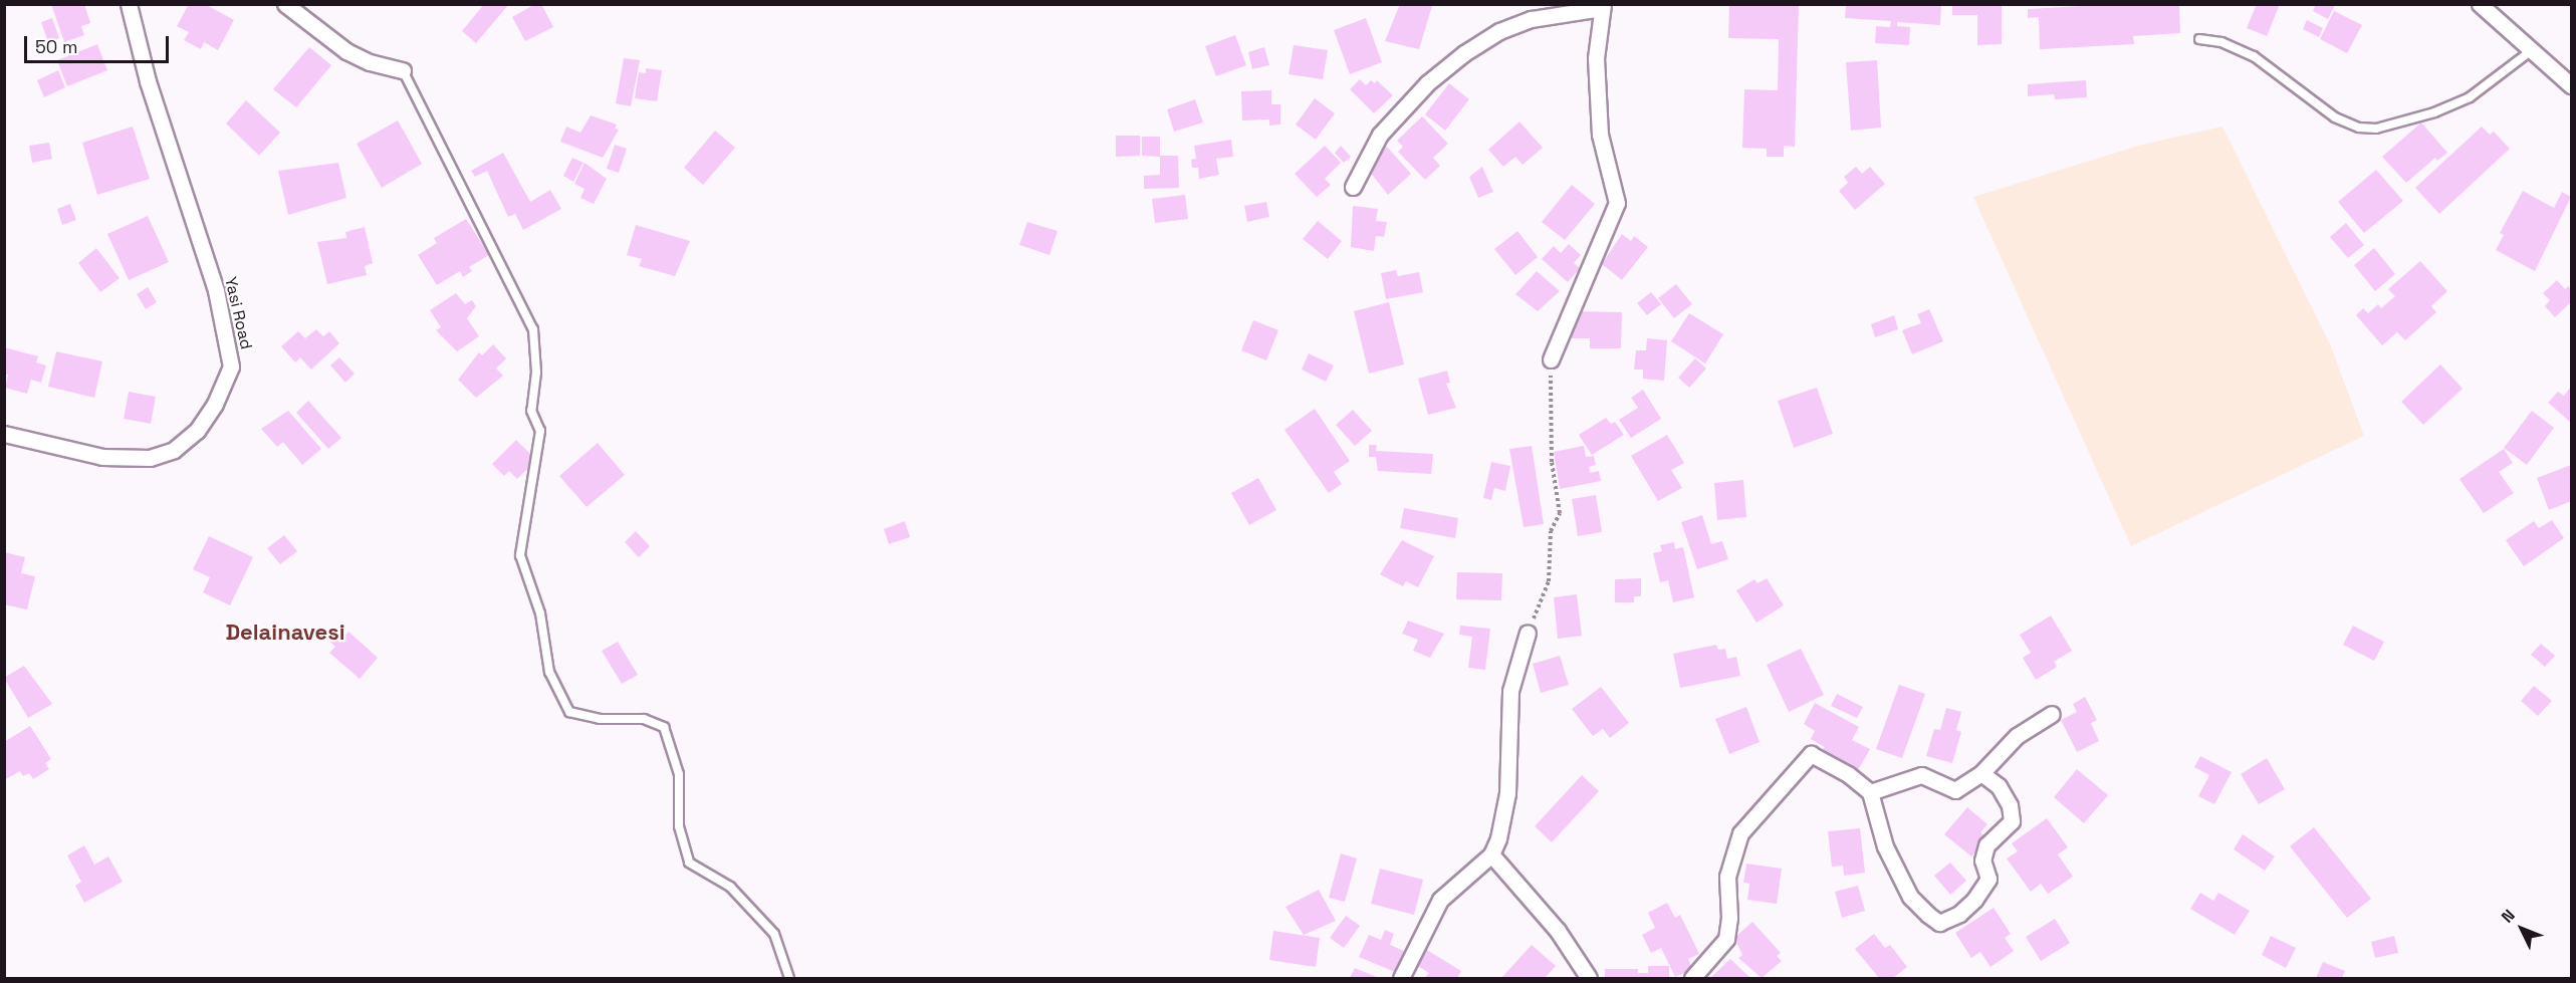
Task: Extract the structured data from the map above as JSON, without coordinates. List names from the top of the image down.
{
  "streets": {
    "street": ["Yasi Road"]
  },
  "districts": ["Delainavesi"],
  "scale_bar": "50 m",
  "north": "top left"
}
